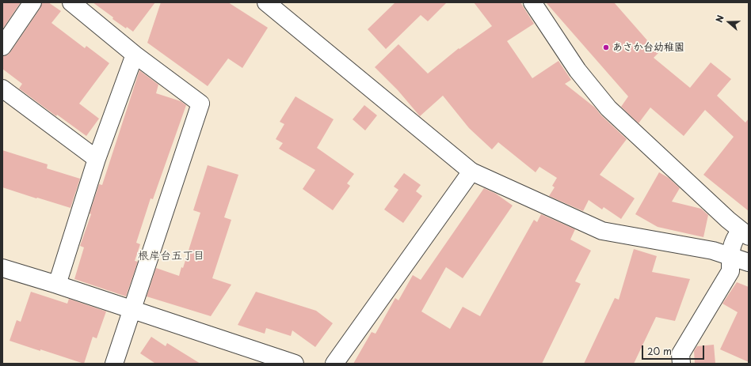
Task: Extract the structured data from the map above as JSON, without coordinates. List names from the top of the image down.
{
  "districts": ["根岸台五丁目"],
  "places": ["あさか台幼稚園"],
  "scale_bar": "20 m",
  "north": "left"
}
